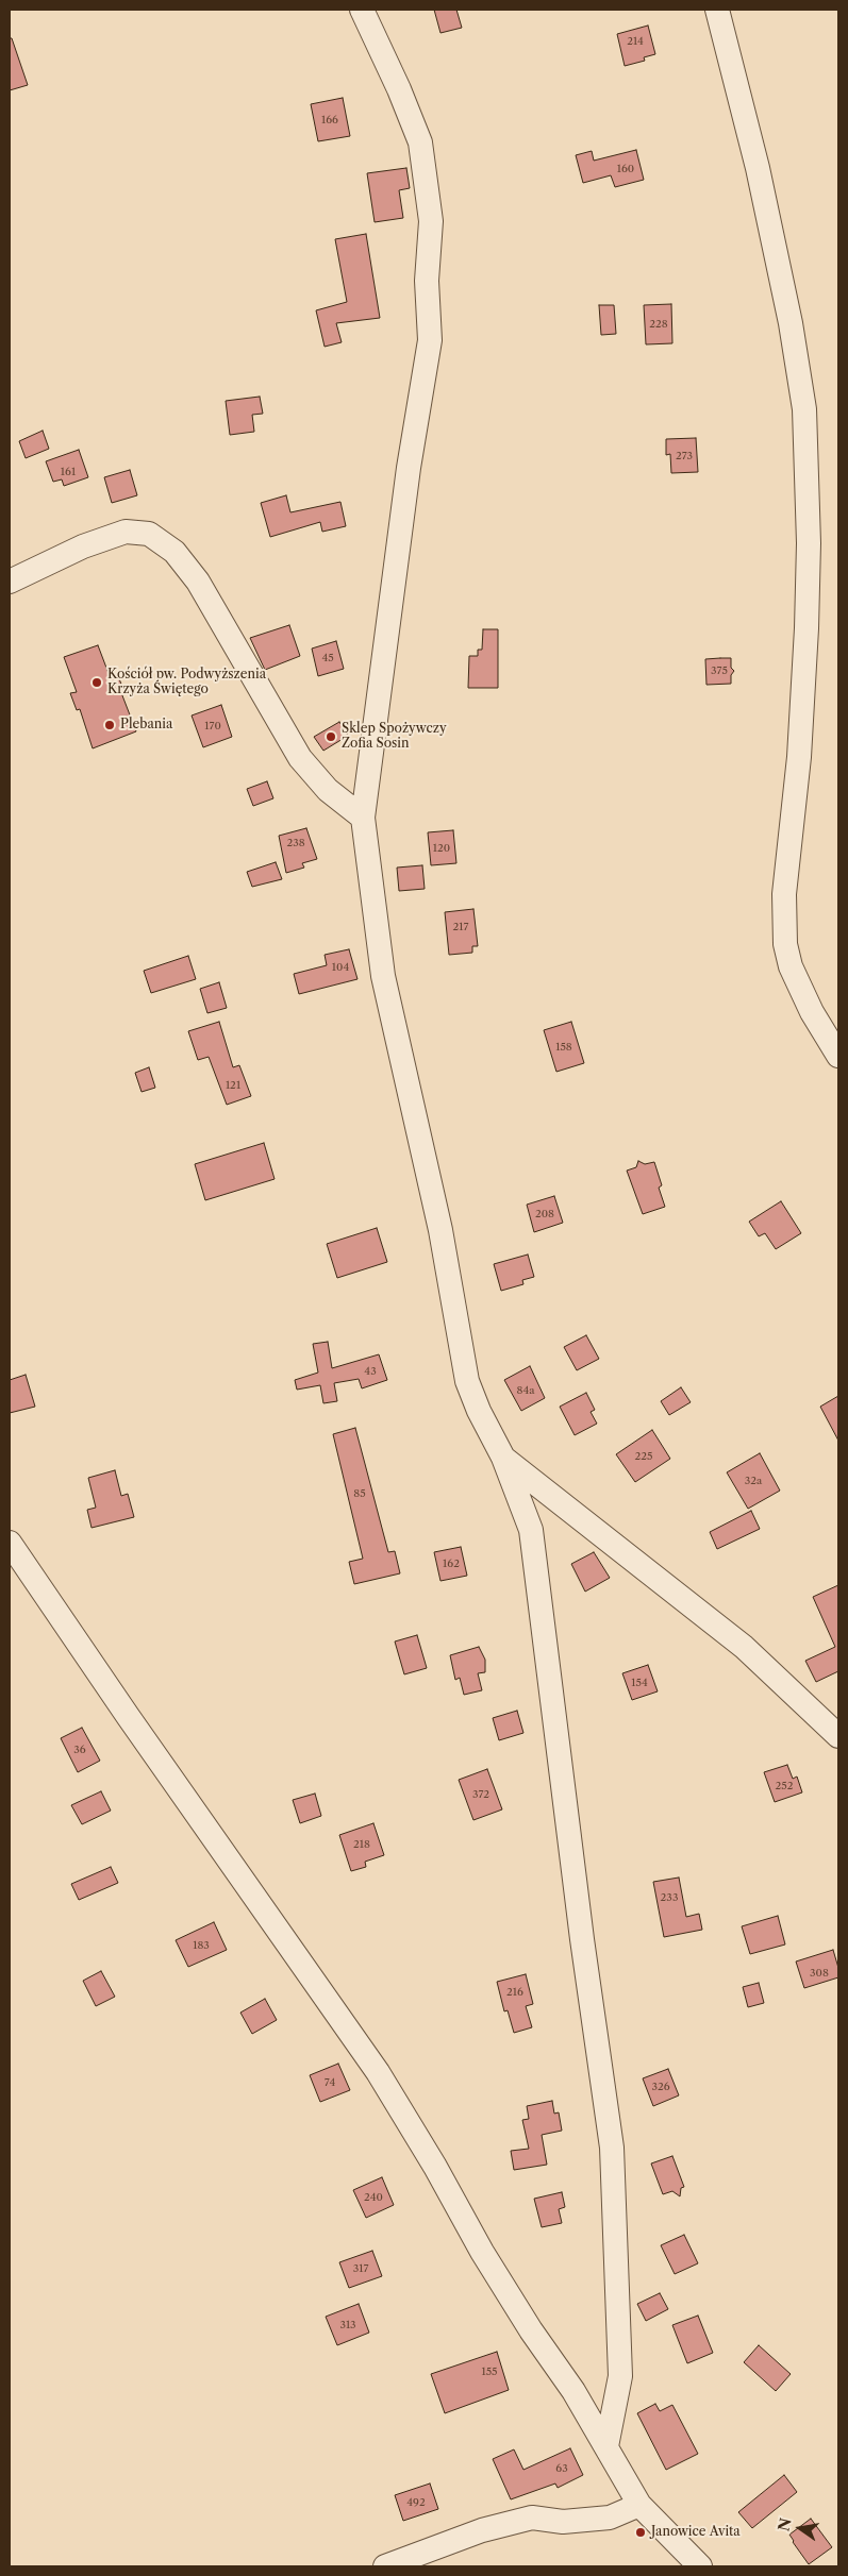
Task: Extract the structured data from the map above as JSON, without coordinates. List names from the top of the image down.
{
  "places": [
    "Kościół pw. Podwyższenia Krzyża Świętego",
    "Plebania",
    "Sklep Spożywczy Zofia Sosin",
    "Janowice Avita"
  ],
  "house_numbers": [
    "214",
    "166",
    "160",
    "228",
    "273",
    "161",
    "45",
    "375",
    "170",
    "238",
    "120",
    "217",
    "104",
    "158",
    "121",
    "208",
    "43",
    "84a",
    "225",
    "32a",
    "85",
    "162",
    "154",
    "36",
    "252",
    "372",
    "218",
    "233",
    "183",
    "308",
    "216",
    "74",
    "326",
    "240",
    "317",
    "313",
    "155",
    "63",
    "492"
  ],
  "north": "left"
}
